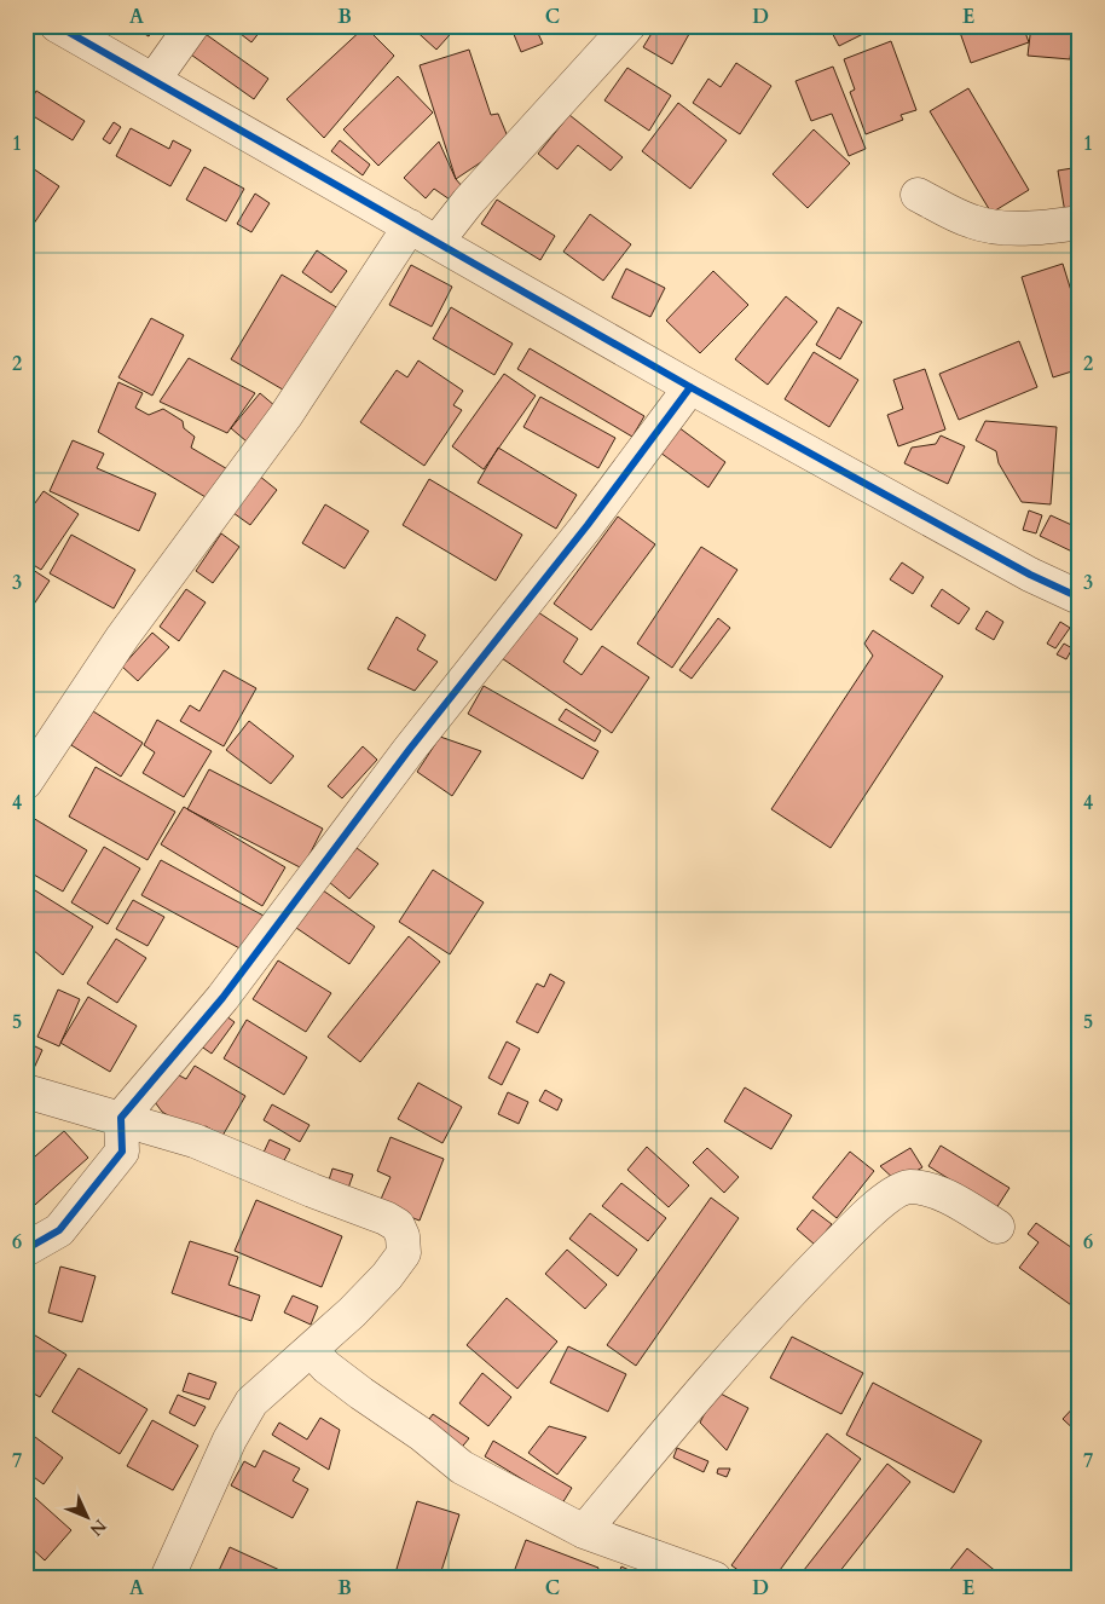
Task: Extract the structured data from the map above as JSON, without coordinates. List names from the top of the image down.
{
  "north": "bottom right",
  "grid": {
    "columns": [
      "A",
      "B",
      "C",
      "D",
      "E"
    ],
    "rows": [
      "1",
      "2",
      "3",
      "4",
      "5",
      "6",
      "7"
    ]
  }
}
